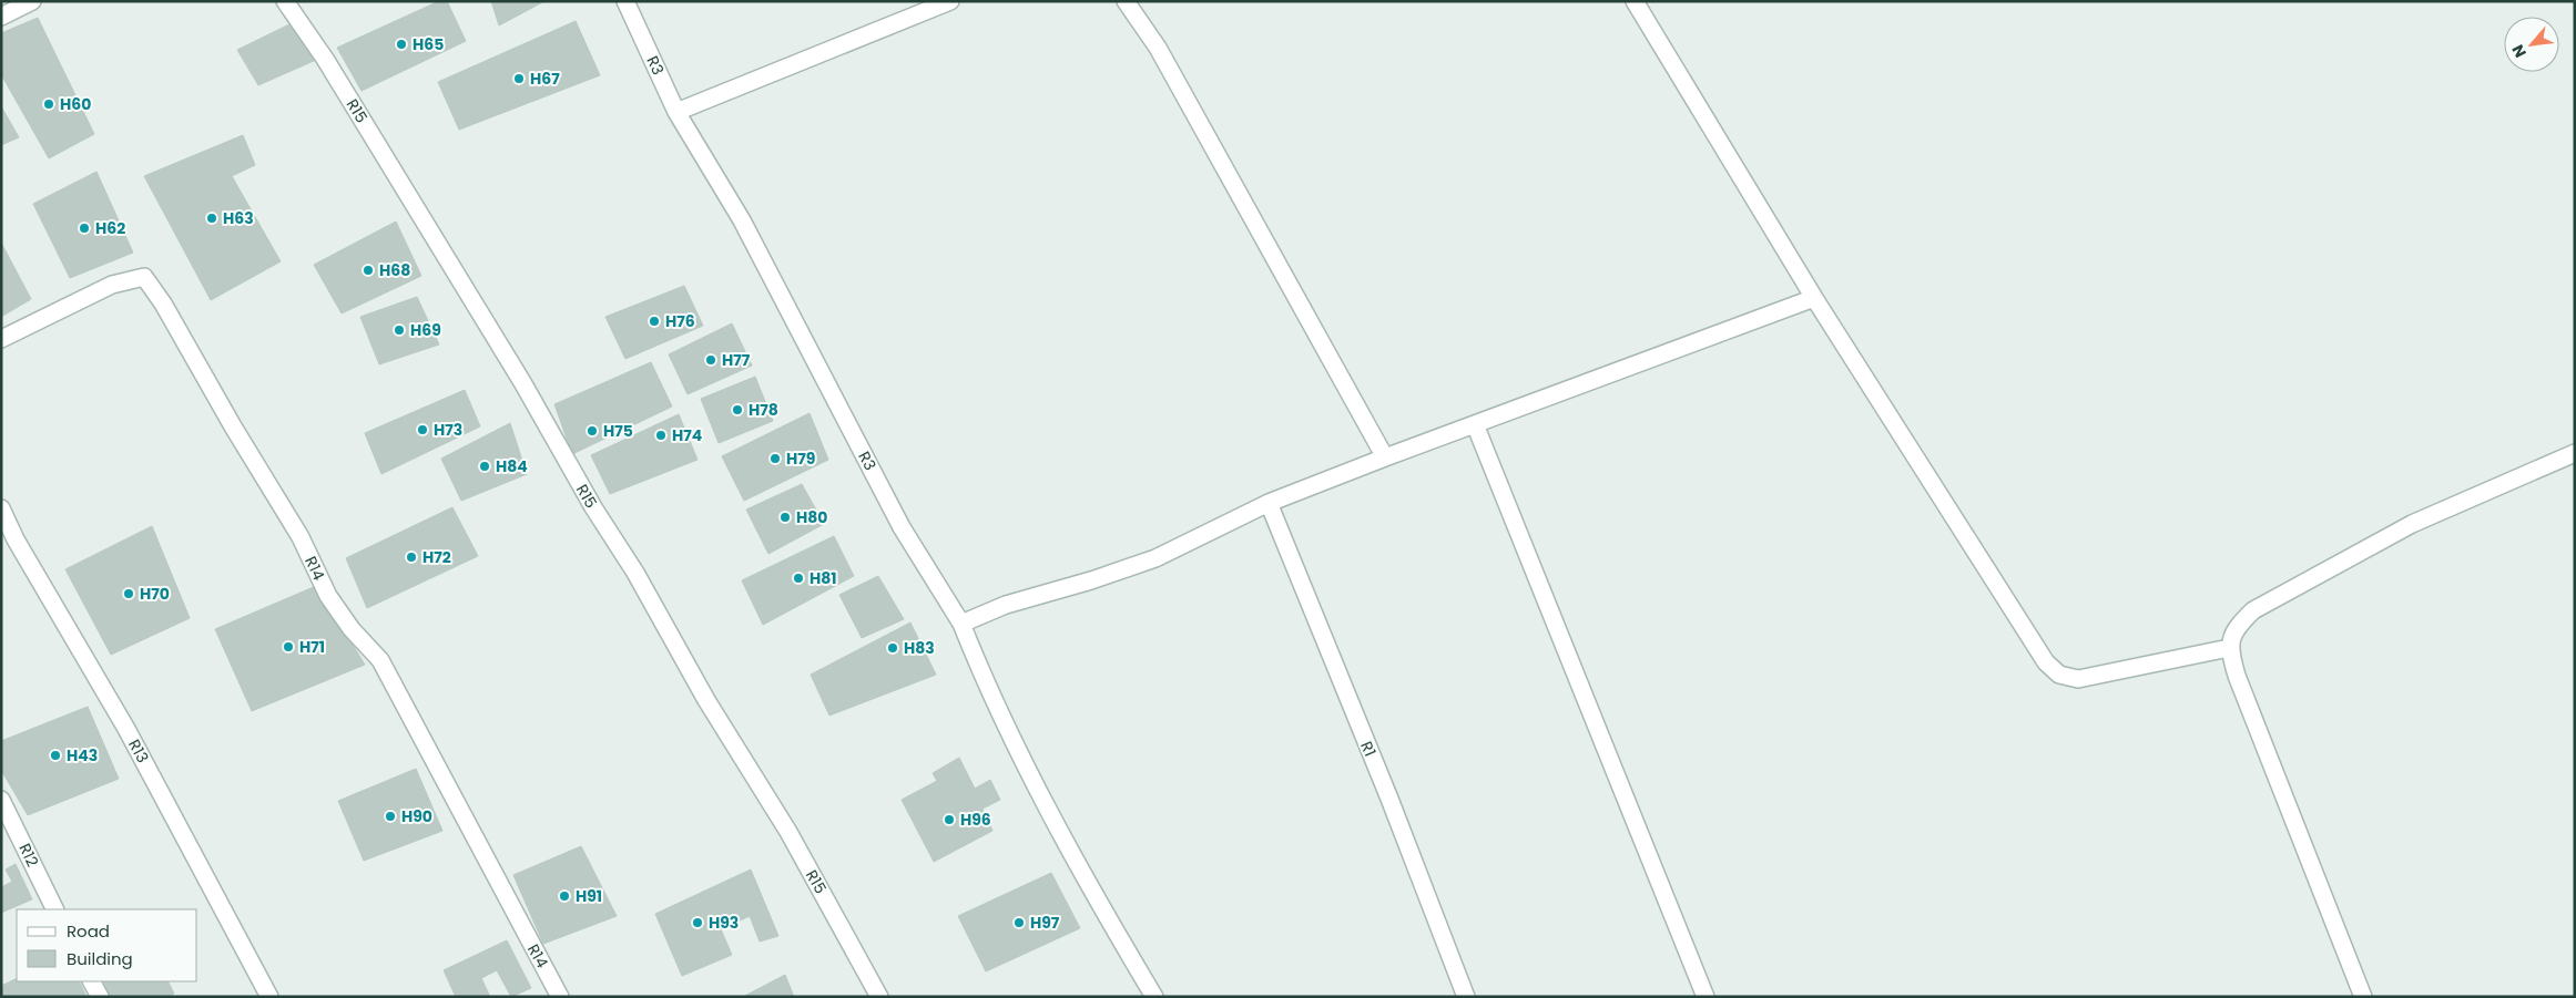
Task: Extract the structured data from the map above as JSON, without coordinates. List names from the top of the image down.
{
  "streets": {
    "street": [
      "R3",
      "R15",
      "R14",
      "R1",
      "R13",
      "R12"
    ]
  },
  "places": [
    "H65",
    "H67",
    "H60",
    "H63",
    "H62",
    "H68",
    "H76",
    "H69",
    "H77",
    "H78",
    "H73",
    "H75",
    "H74",
    "H79",
    "H84",
    "H80",
    "H72",
    "H81",
    "H70",
    "H71",
    "H83",
    "H43",
    "H90",
    "H96",
    "H91",
    "H93",
    "H97"
  ],
  "legend": ["Road", "Building"],
  "north": "bottom left"
}
